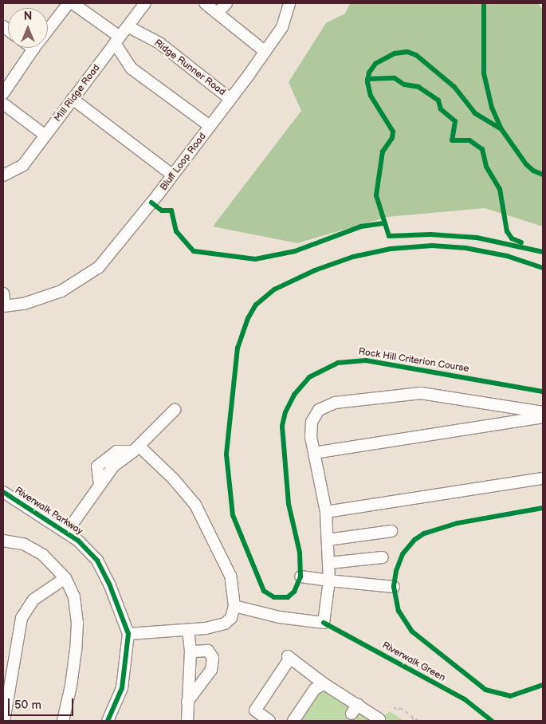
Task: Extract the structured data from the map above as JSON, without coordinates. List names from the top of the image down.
{
  "streets": {
    "street": [
      "Ridge Runner Road",
      "Mill Ridge Road",
      "Bluff Loop Road",
      "Riverwalk Parkway"
    ],
    "cycle path": ["Rock Hill Criterion Course", "Riverwalk Green"]
  },
  "crossings": [
    ["Ridge Runner Road", "Mill Ridge Road"],
    ["Ridge Runner Road", "Bluff Loop Road"]
  ],
  "scale_bar": "50 m",
  "north": "top"
}
